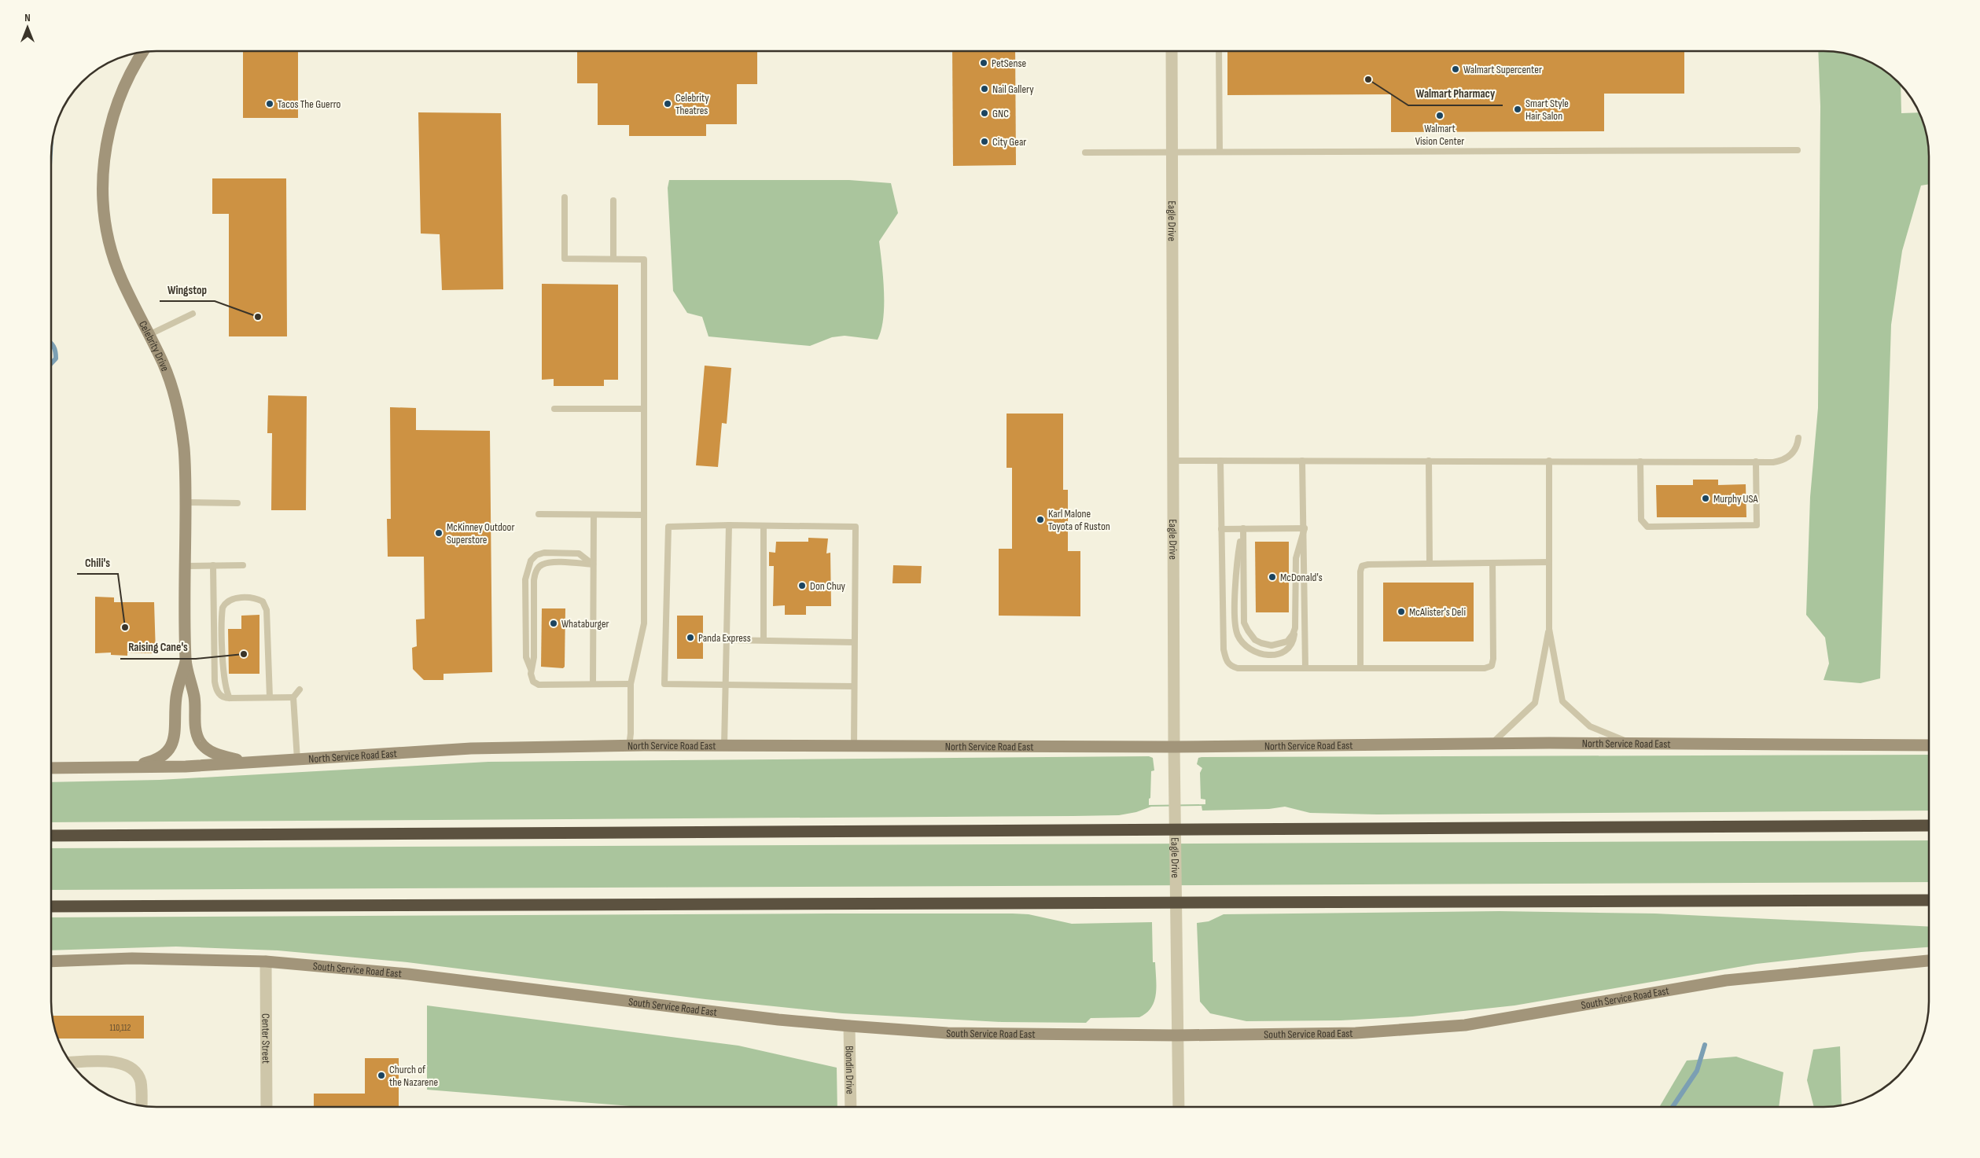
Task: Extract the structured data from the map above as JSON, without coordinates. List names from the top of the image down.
{
  "streets": {
    "main road": ["Celebrity Drive", "North Service Road East", "South Service Road East"],
    "street": ["Eagle Drive", "Center Street", "Blondin Drive"]
  },
  "crossings": [
    ["Eagle Drive", "North Service Road East"],
    ["Eagle Drive", "South Service Road East"],
    ["South Service Road East", "Center Street"],
    ["South Service Road East", "Blondin Drive"]
  ],
  "places": [
    "PetSense",
    "Walmart Supercenter",
    "Walmart Pharmacy",
    "Nail Gallery",
    "Tacos The Guerro",
    "Celebrity Theatres",
    "Smart Style Hair Salon",
    "GNC",
    "Walmart Vision Center",
    "City Gear",
    "Wingstop",
    "Murphy USA",
    "Karl Malone Toyota of Ruston",
    "McKinney Outdoor Superstore",
    "McDonald's",
    "Don Chuy",
    "McAlister's Deli",
    "Whataburger",
    "Chili's",
    "Panda Express",
    "Raising Cane's",
    "Church of the Nazarene"
  ],
  "house_numbers": ["110,112"],
  "north": "top"
}
